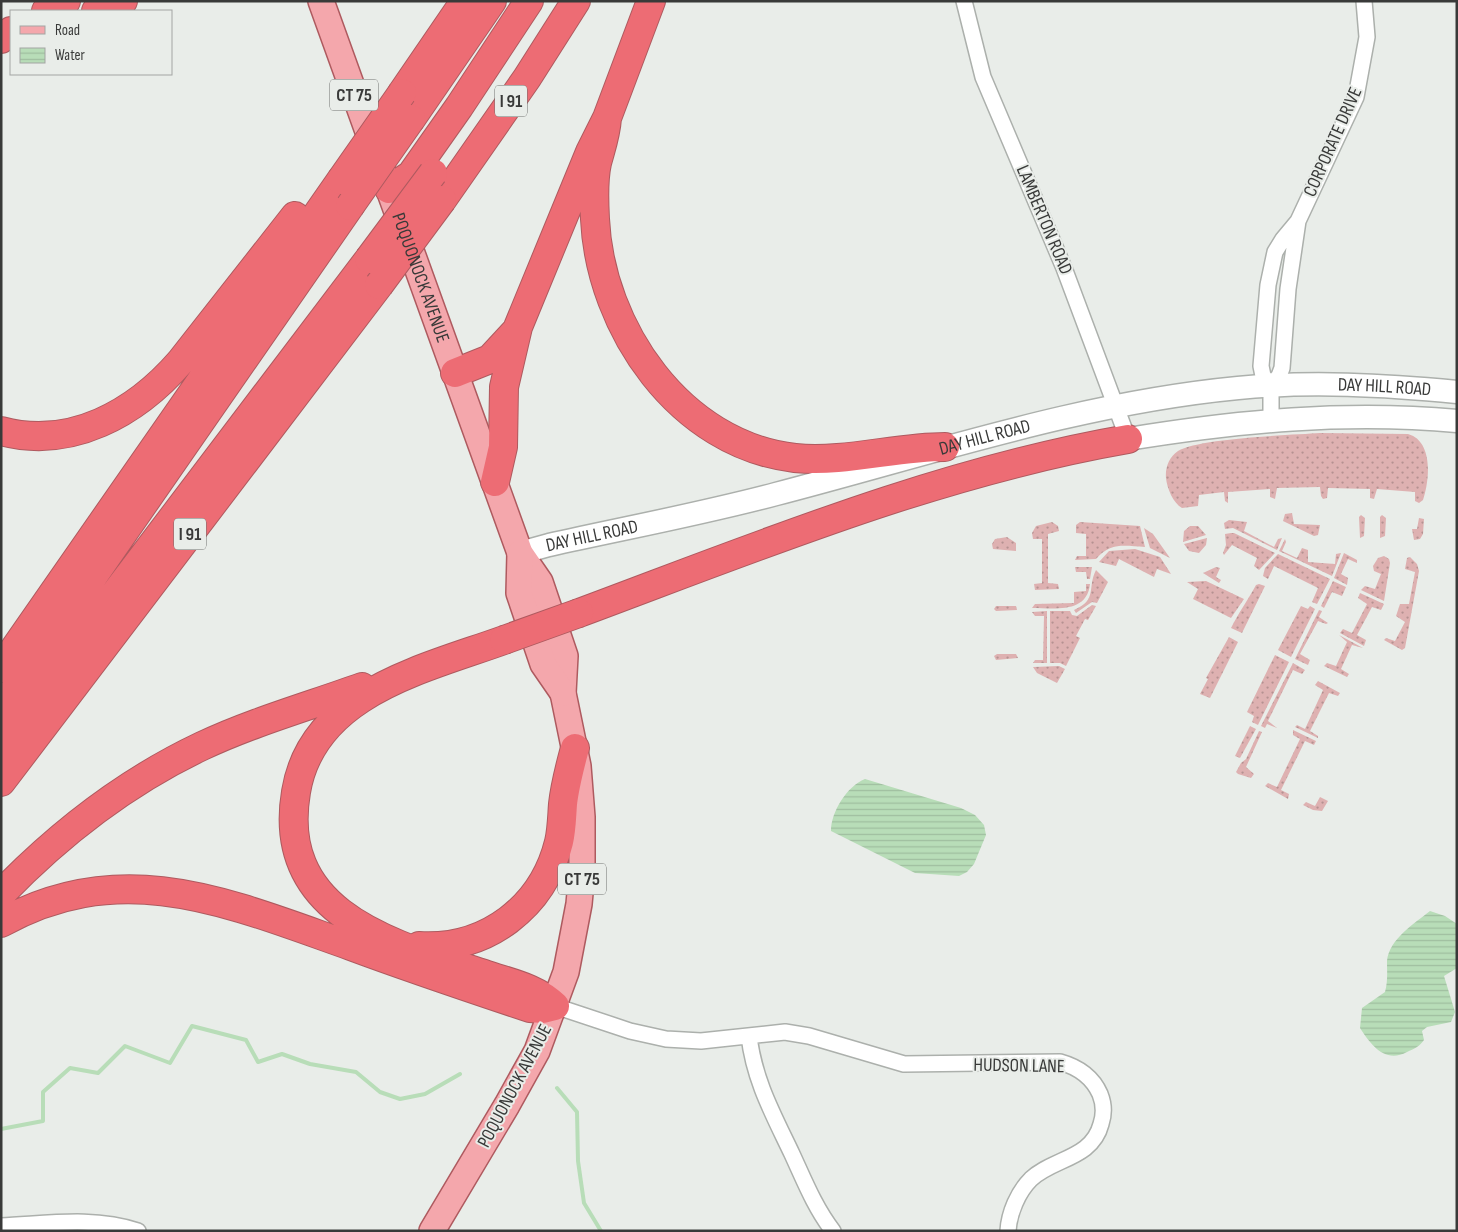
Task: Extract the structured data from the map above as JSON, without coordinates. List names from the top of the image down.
{
  "streets": {
    "highway": ["I 91"],
    "main road": ["CT 75", "POQUONOCK AVENUE", "DAY HILL ROAD"],
    "street": ["CORPORATE DRIVE", "LAMBERTON ROAD", "HUDSON LANE"]
  },
  "crossings": [
    ["CORPORATE DRIVE", "DAY HILL ROAD"],
    ["LAMBERTON ROAD", "DAY HILL ROAD"],
    ["POQUONOCK AVENUE", "DAY HILL ROAD"],
    ["POQUONOCK AVENUE", "HUDSON LANE"]
  ],
  "legend": ["Road", "Water"]
}
